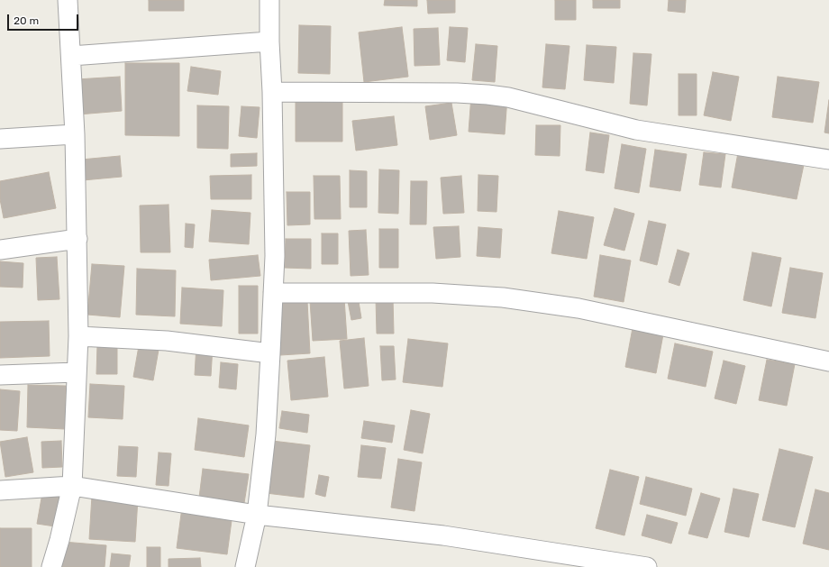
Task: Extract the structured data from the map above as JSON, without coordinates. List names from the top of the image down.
{
  "scale_bar": "20 m"
}
